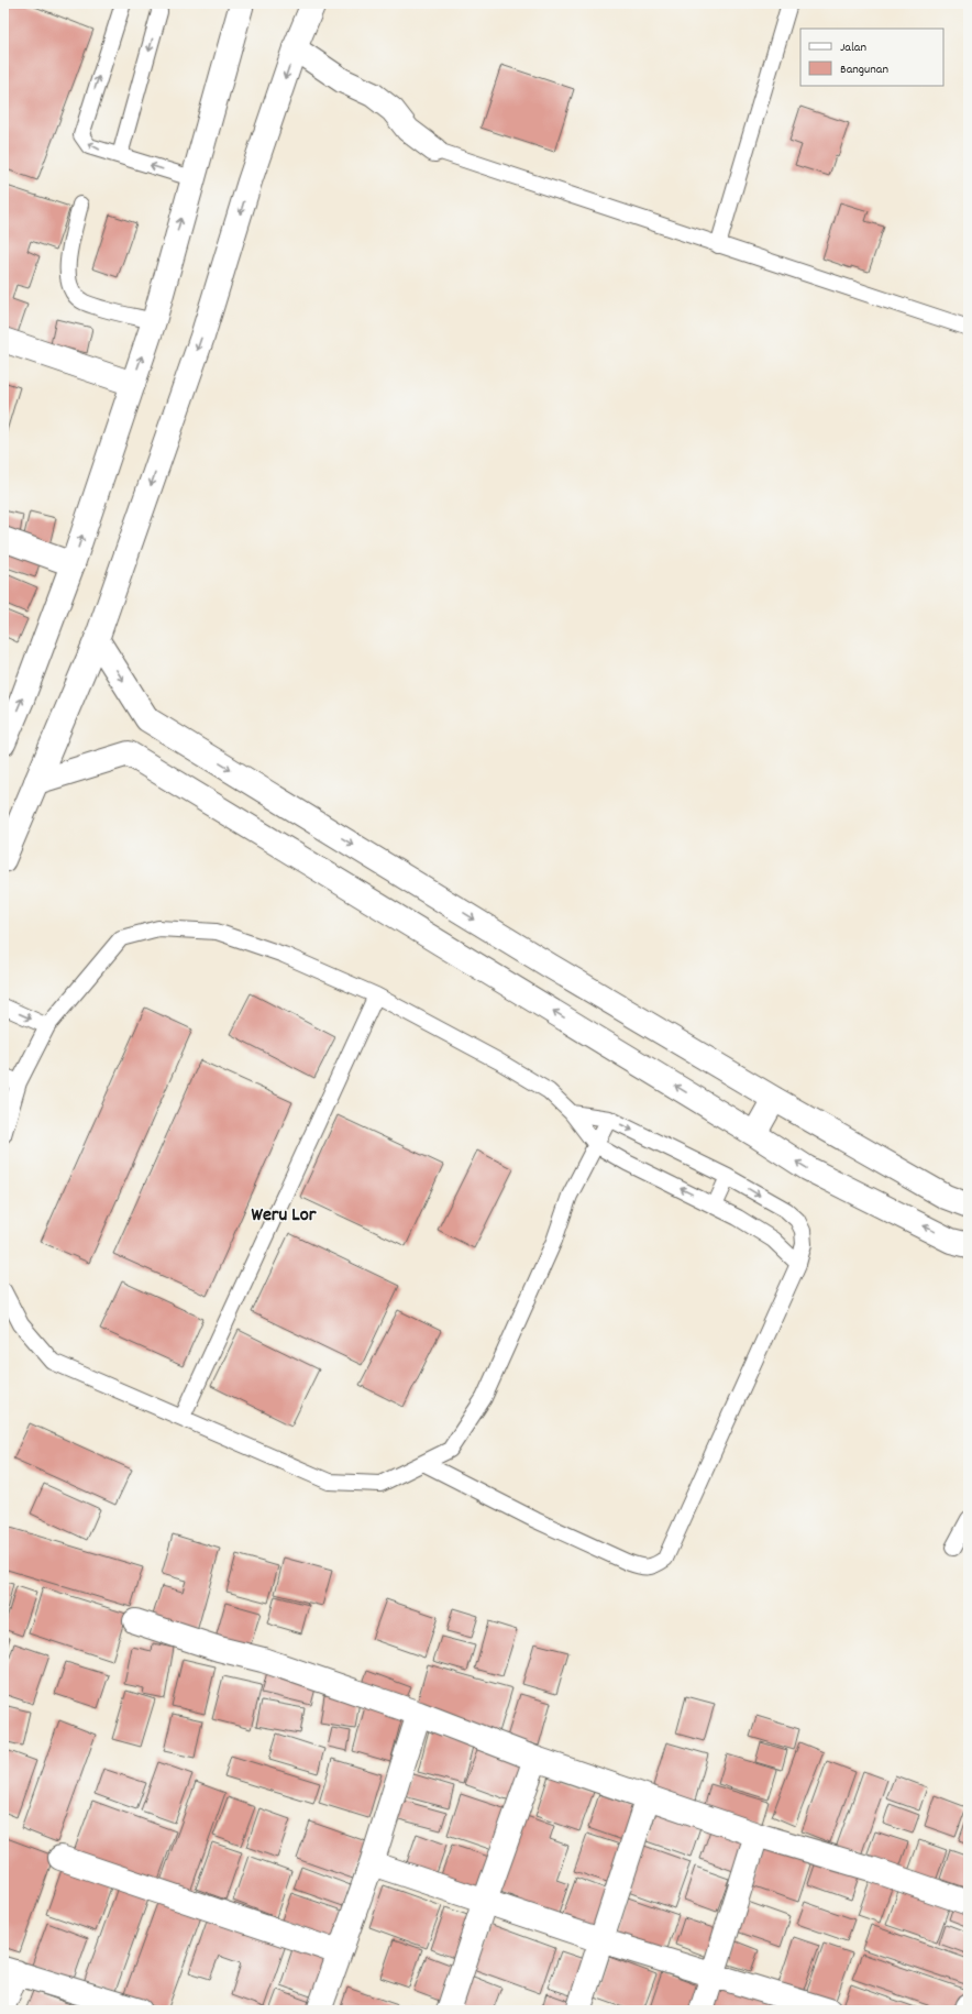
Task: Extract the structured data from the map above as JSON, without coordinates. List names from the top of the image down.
{
  "districts": ["Weru Lor"],
  "legend": ["Jalan", "Bangunan"]
}
